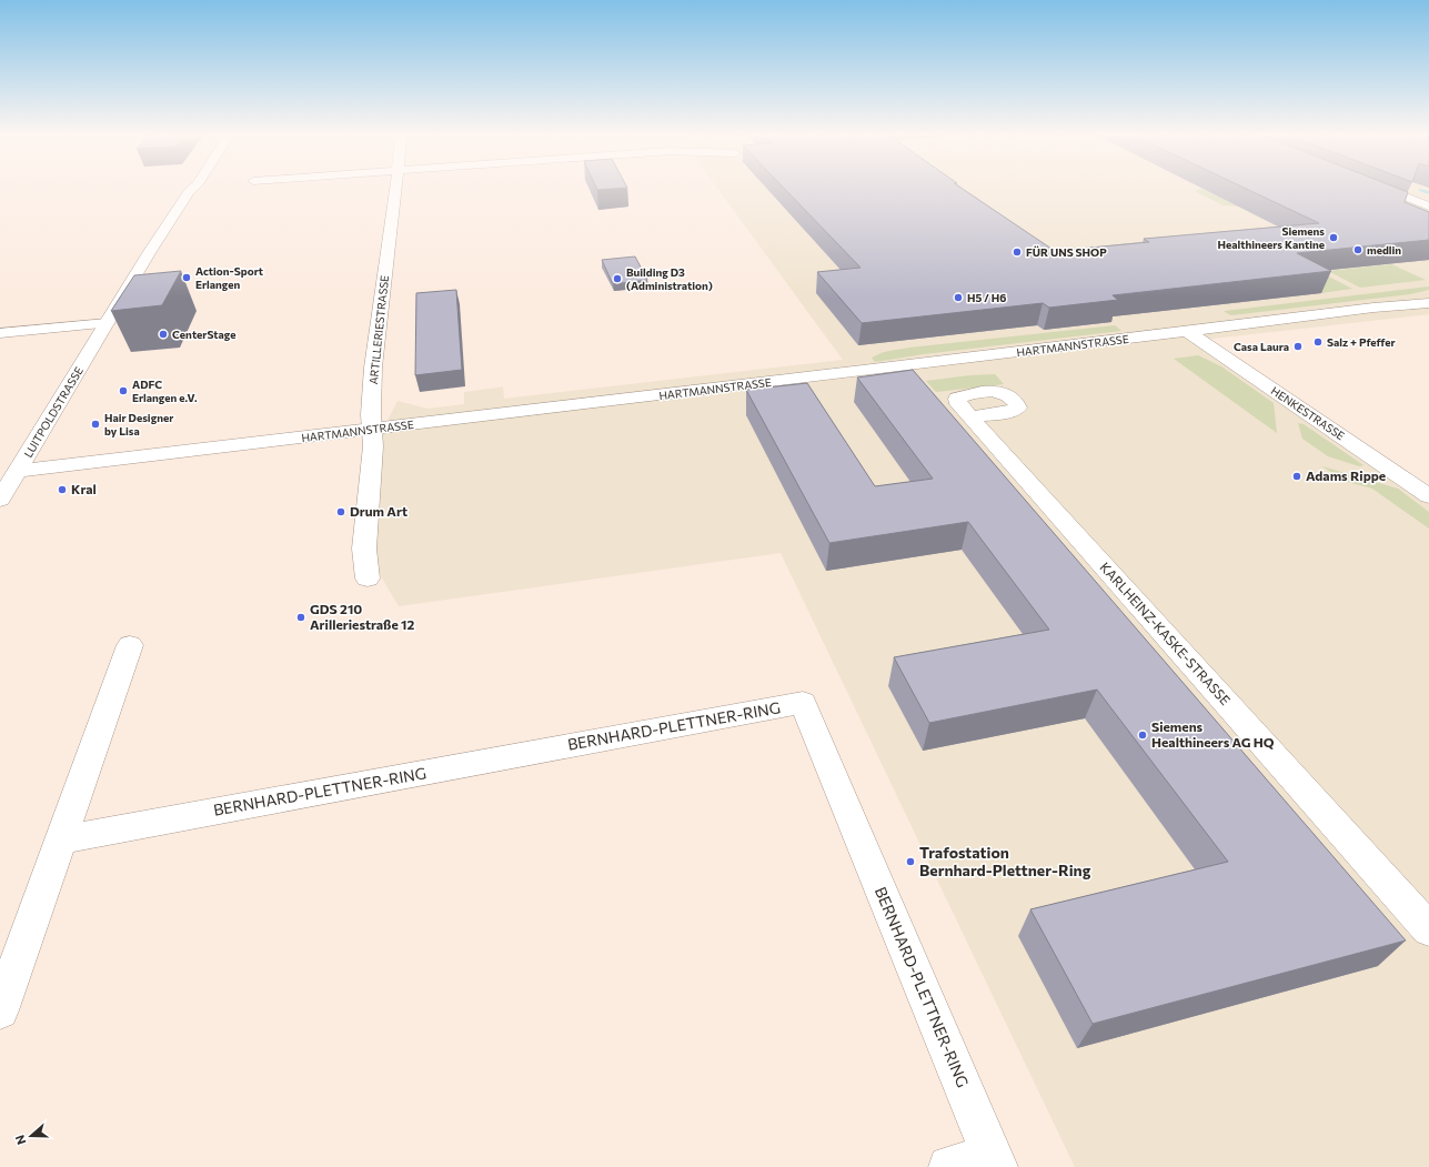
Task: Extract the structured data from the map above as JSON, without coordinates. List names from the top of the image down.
{
  "streets": {
    "street": [
      "ARTILLERIESTRASSE",
      "HARTMANNSTRASSE",
      "LUITPOLDSTRASSE",
      "HENKESTRASSE",
      "KARLHEINZ-KASKE-STRASSE",
      "BERNHARD-PLETTNER-RING"
    ]
  },
  "crossings": [
    ["ARTILLERIESTRASSE", "HARTMANNSTRASSE"],
    ["HARTMANNSTRASSE", "LUITPOLDSTRASSE"],
    ["HARTMANNSTRASSE", "HENKESTRASSE"]
  ],
  "places": [
    "Siemens Healthineers Kantine",
    "medlin",
    "FÜR UNS SHOP",
    "Action-Sport Erlangen",
    "Building D3 (Administration)",
    "H5 / H6",
    "CenterStage",
    "Salz + Pfeffer",
    "Casa Laura",
    "ADFC Erlangen e.V.",
    "Hair Designer by Lisa",
    "Adams Rippe",
    "Kral",
    "Drum Art",
    "GDS 210 Arilleriestraße 12",
    "Siemens Healthineers AG HQ",
    "Trafostation Bernhard-Plettner-Ring"
  ],
  "north": "left"
}
